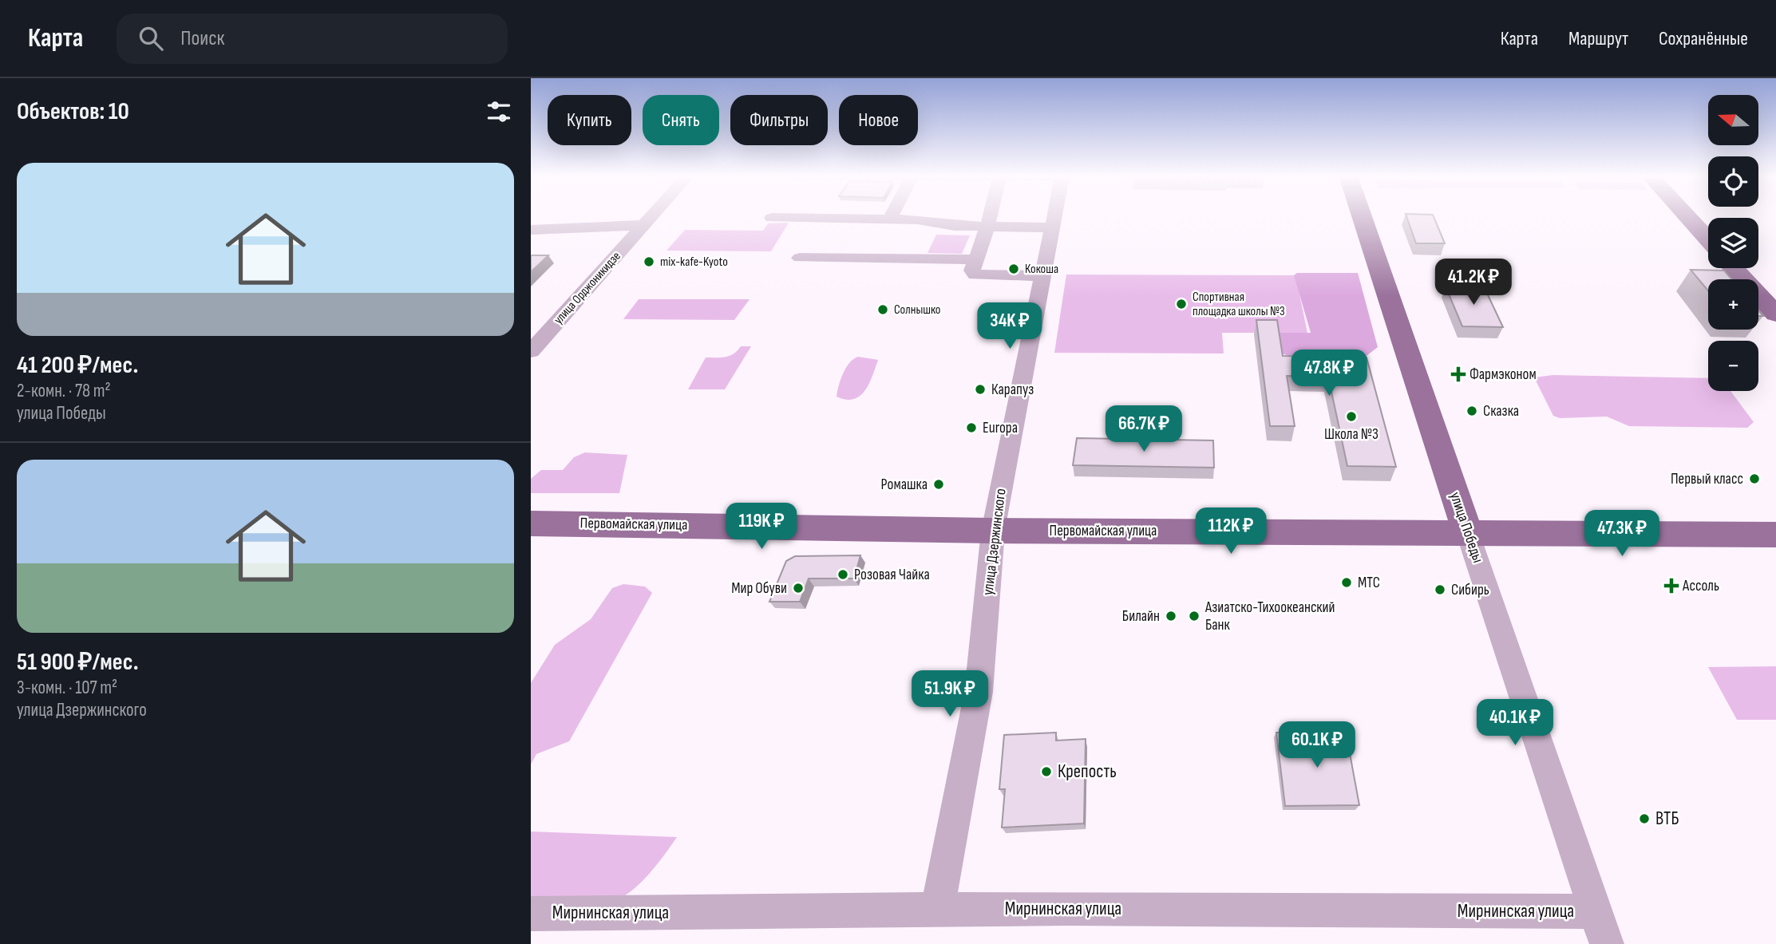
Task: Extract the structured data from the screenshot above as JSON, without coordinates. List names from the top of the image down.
{
  "streets": {
    "main road": ["Первомайская улица", "улица Победы"],
    "street": ["улица Орджоникидзе", "улица Дзержинского", "Мирнинская улица"]
  },
  "crossings": [
    ["Первомайская улица", "улица Победы"],
    ["Первомайская улица", "улица Дзержинского"],
    ["улица Победы", "Мирнинская улица"],
    ["улица Дзержинского", "Мирнинская улица"]
  ],
  "places": {
    "other": [
      "mix-kafe-Kyoto",
      "Кокоша",
      "Спортивная площадка школы №3",
      "Солнышко",
      "Карапуз",
      "Сказка",
      "Школа №3",
      "Europa",
      "Первый класс",
      "Ромашка",
      "Розовая Чайка",
      "МТС",
      "Мир Обуви",
      "Сибирь",
      "Билайн",
      "Азиатско-Тихоокеанский Банк",
      "Крепость",
      "ВТБ"
    ],
    "health": ["Фармэконом", "Ассоль"]
  },
  "north": "left",
  "page": {
    "header": "Карта",
    "search": "Поиск",
    "nav": ["Карта", "Маршрут", "Сохранённые"],
    "heading": "Объектов: 10",
    "map_buttons": ["+", "−"],
    "chip": [
      "Купить",
      "Снять",
      "Фильтры",
      "Новое"
    ],
    "list": [
      {
        "name": "41 200 ₽/мес.",
        "note": "2-комн. · 78 m² · улица Победы"
      },
      {
        "name": "51 900 ₽/мес.",
        "note": "3-комн. · 107 m² · улица Дзержинского"
      }
    ],
    "price": [
      "41.2K ₽",
      "34K ₽",
      "47.8K ₽",
      "66.7K ₽",
      "119K ₽",
      "112K ₽",
      "47.3K ₽",
      "51.9K ₽",
      "40.1K ₽",
      "60.1K ₽"
    ]
  }
}
